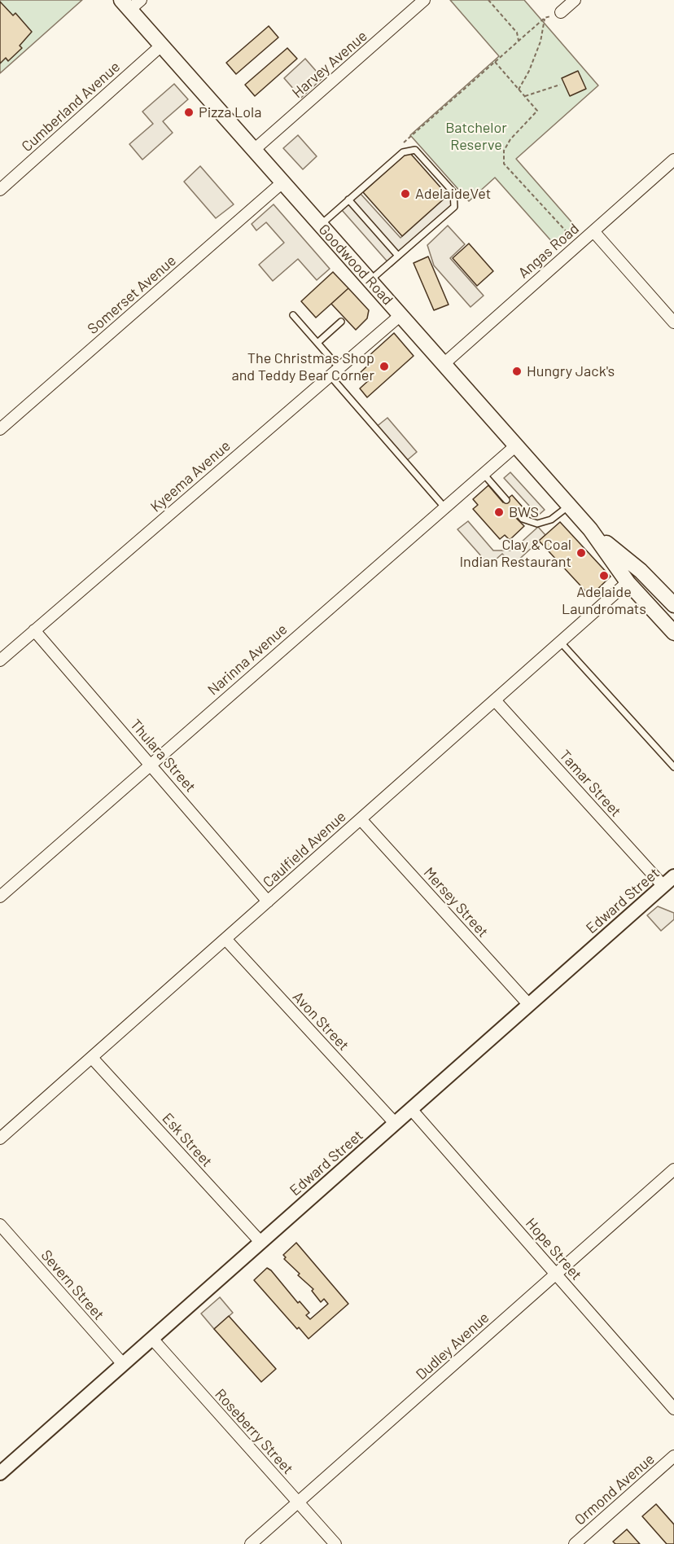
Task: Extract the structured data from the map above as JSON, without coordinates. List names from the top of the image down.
{
  "streets": {
    "main road": ["Goodwood Road"],
    "street": [
      "Harvey Avenue",
      "Cumberland Avenue",
      "Angas Road",
      "Somerset Avenue",
      "Kyeema Avenue",
      "Narinna Avenue",
      "Thulara Street",
      "Tamar Street",
      "Caulfield Avenue",
      "Edward Street",
      "Mersey Street",
      "Avon Street",
      "Esk Street",
      "Hope Street",
      "Severn Street",
      "Dudley Avenue",
      "Roseberry Street",
      "Ormond Avenue"
    ]
  },
  "crossings": [
    ["Harvey Avenue", "Goodwood Road"],
    ["Cumberland Avenue", "Goodwood Road"],
    ["Angas Road", "Goodwood Road"],
    ["Goodwood Road", "Somerset Avenue"],
    ["Goodwood Road", "Kyeema Avenue"],
    ["Goodwood Road", "Narinna Avenue"],
    ["Goodwood Road", "Caulfield Avenue"],
    ["Kyeema Avenue", "Thulara Street"],
    ["Narinna Avenue", "Thulara Street"],
    ["Thulara Street", "Caulfield Avenue"],
    ["Tamar Street", "Caulfield Avenue"],
    ["Tamar Street", "Edward Street"],
    ["Caulfield Avenue", "Mersey Street"],
    ["Caulfield Avenue", "Avon Street"],
    ["Caulfield Avenue", "Esk Street"],
    ["Edward Street", "Mersey Street"],
    ["Edward Street", "Avon Street"],
    ["Edward Street", "Esk Street"],
    ["Edward Street", "Hope Street"],
    ["Edward Street", "Severn Street"],
    ["Edward Street", "Roseberry Street"],
    ["Hope Street", "Dudley Avenue"],
    ["Dudley Avenue", "Roseberry Street"]
  ],
  "parks": ["Batchelor Reserve"],
  "places": [
    "Pizza Lola",
    "AdelaideVet",
    "The Christmas Shop and Teddy Bear Corner",
    "Hungry Jack's",
    "BWS",
    "Clay & Coal Indian Restaurant",
    "Adelaide Laundromats"
  ]
}
